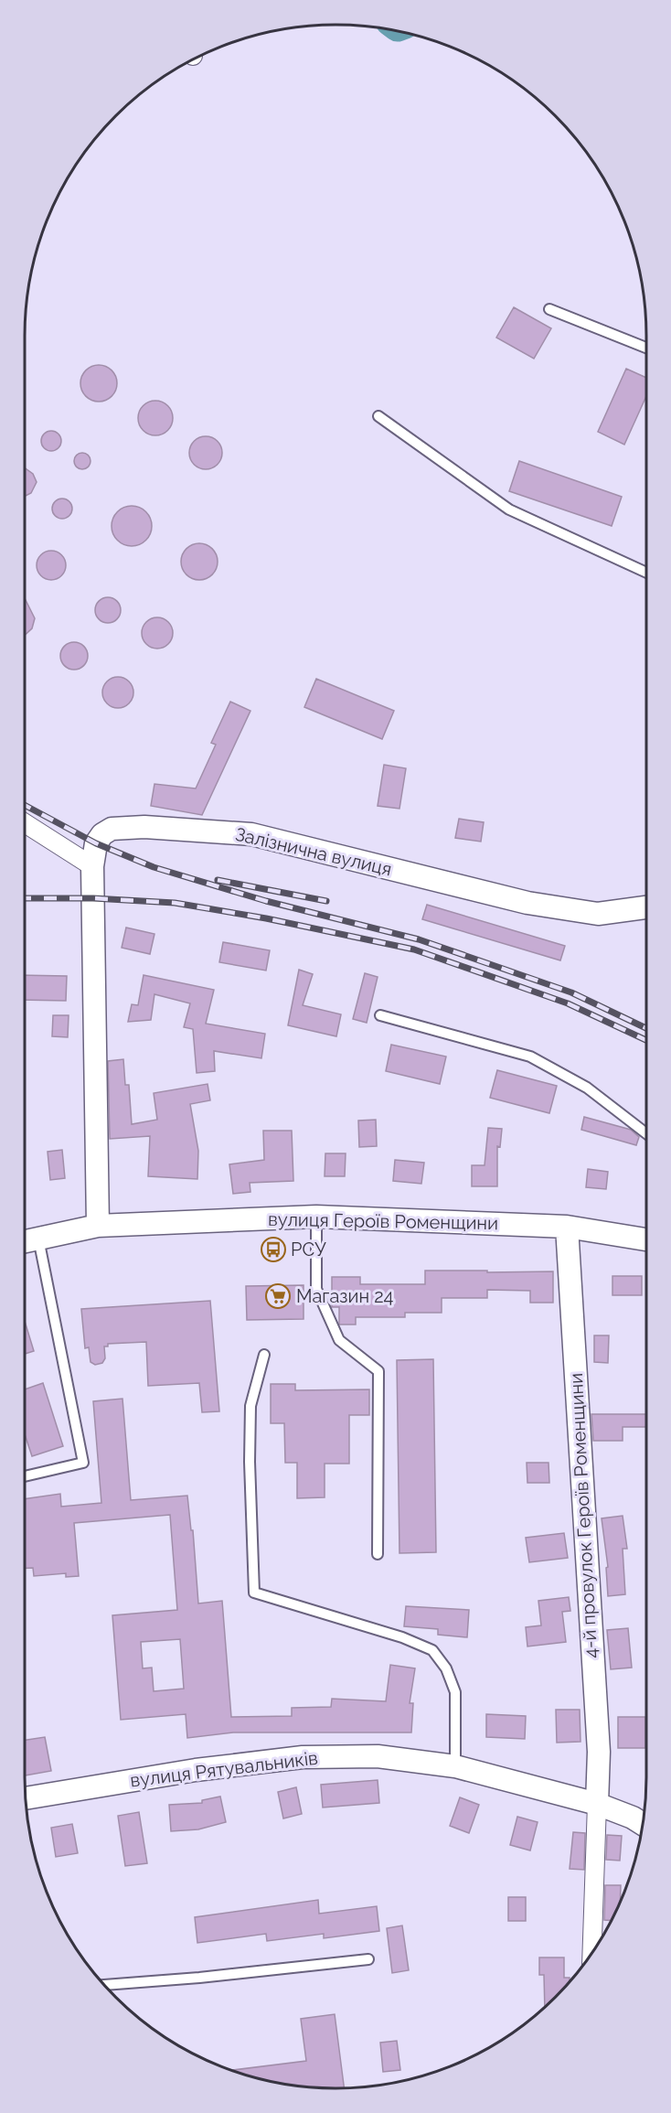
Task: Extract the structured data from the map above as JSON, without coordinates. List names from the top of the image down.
{
  "streets": {
    "street": [
      "Залізнична вулиця",
      "вулиця Героїв Роменщини",
      "4-й провулок Героїв Роменщини",
      "вулиця Рятувальників"
    ]
  },
  "crossings": [
    ["Залізнична вулиця", "вулиця Героїв Роменщини"],
    ["вулиця Героїв Роменщини", "4-й провулок Героїв Роменщини"],
    ["4-й провулок Героїв Роменщини", "вулиця Рятувальників"]
  ],
  "places": {
    "bus stop": ["РСУ"],
    "supermarket": ["Магазин 24"]
  }
}
